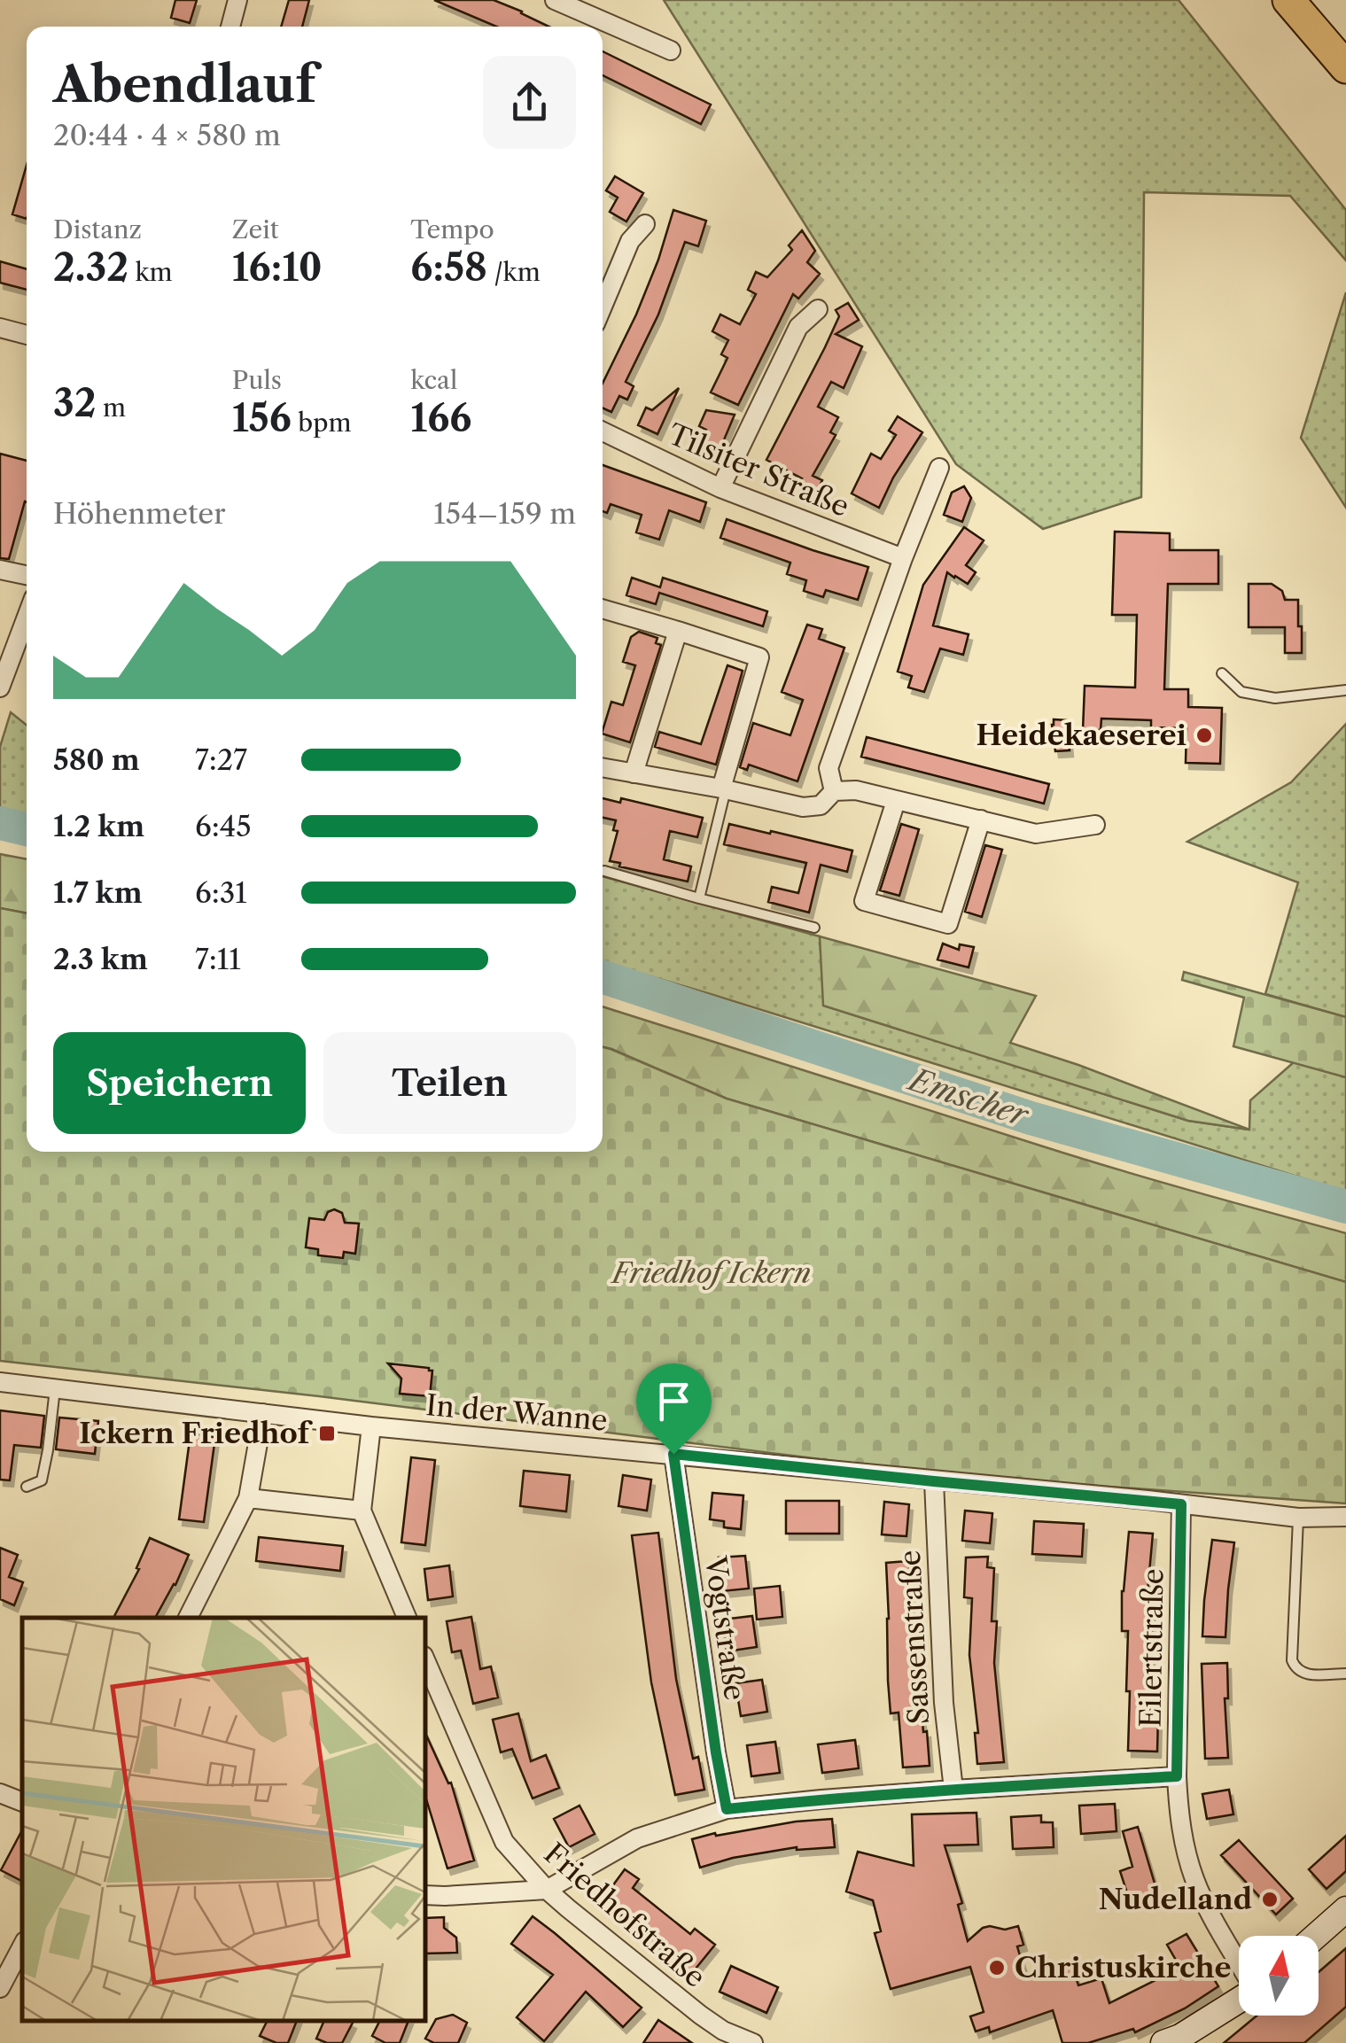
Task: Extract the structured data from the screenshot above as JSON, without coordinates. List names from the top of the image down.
{
  "streets": {
    "street": [
      "Tilsiter Straße",
      "In der Wanne",
      "Vogtstraße",
      "Sassenstraße",
      "Eilertstraße",
      "Friedhofstraße"
    ]
  },
  "crossings": [
    ["In der Wanne", "Vogtstraße"],
    ["In der Wanne", "Sassenstraße"],
    ["In der Wanne", "Eilertstraße"]
  ],
  "water": ["Emscher"],
  "parks": ["Friedhof Ickern"],
  "places": {
    "other": ["Heidekaeserei", "Nudelland", "Christuskirche"],
    "transit": ["Ickern Friedhof"]
  },
  "north": "top",
  "page": {
    "heading": ["Abendlauf", "20:44 · 4 × 580 m"],
    "stats": [
      ["Distanz", "2.32 km"],
      ["Zeit", "16:10"],
      ["Tempo", "6:58 /km"],
      ["32 m"],
      ["Puls", "156 bpm"],
      ["kcal", "166"]
    ],
    "chart": ["Höhenmeter", "154–159 m"],
    "list": [
      {
        "name": "580 m",
        "note": "7:27"
      },
      {
        "name": "1.2 km",
        "note": "6:45"
      },
      {
        "name": "1.7 km",
        "note": "6:31"
      },
      {
        "name": "2.3 km",
        "note": "7:11"
      }
    ],
    "buttons": ["Speichern", "Teilen"]
  }
}
